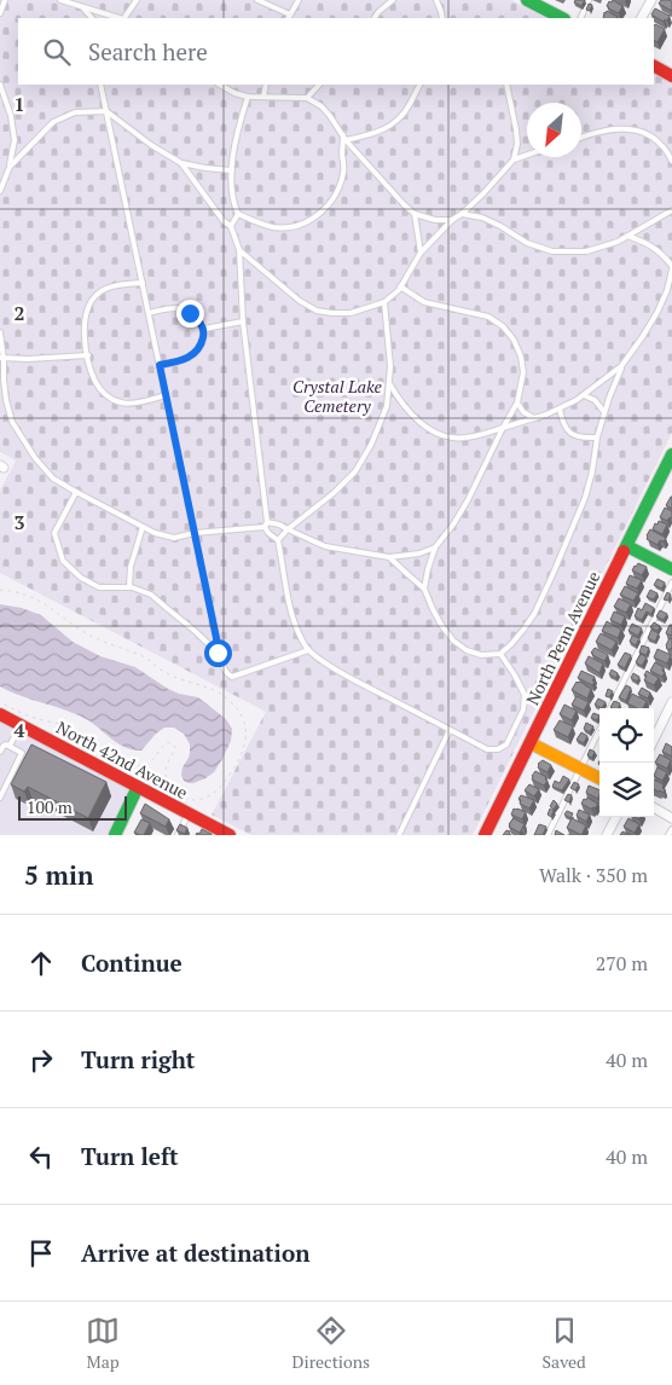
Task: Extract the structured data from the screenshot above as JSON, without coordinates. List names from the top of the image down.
{
  "streets": {
    "street": ["North Penn Avenue", "North 42nd Avenue"]
  },
  "parks": ["Crystal Lake Cemetery"],
  "scale_bar": "100 m",
  "north": "bottom left",
  "page": {
    "search": "Search here",
    "scale": "100 m",
    "heading": ["5 min", "Walk · 350 m"],
    "list": [
      ["Continue", "270 m"],
      ["Turn right", "40 m"],
      ["Turn left", "40 m"],
      "Arrive at destination"
    ],
    "nav": ["Map", "Directions", "Saved"]
  },
  "grid": {
    "rows": [
      "1",
      "2",
      "3",
      "4"
    ]
  }
}
